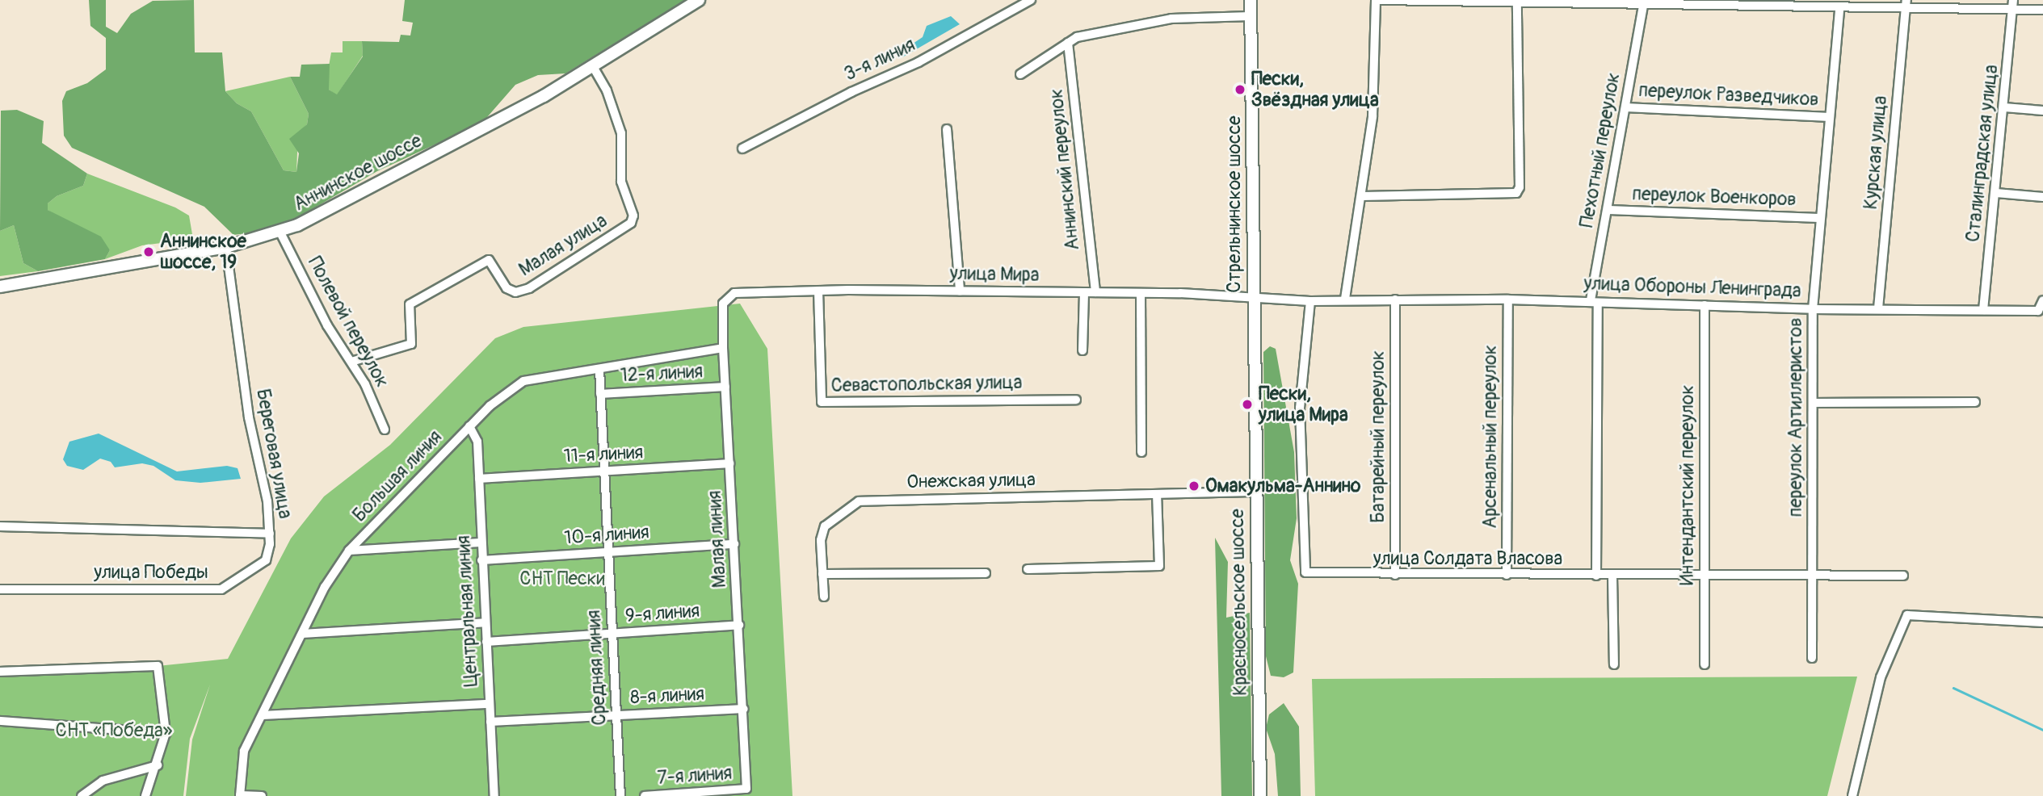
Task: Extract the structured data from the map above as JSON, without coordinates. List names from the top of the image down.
{
  "streets": {
    "main road": ["Аннинское шоссе", "Стрельнинское шоссе", "Красносельское шоссе"],
    "street": [
      "3-я линия",
      "переулок Разведчиков",
      "Пехотный переулок",
      "Курская улица",
      "Сталинградская улица",
      "Аннинский переулок",
      "переулок Военкоров",
      "Малая улица",
      "улица Мира",
      "улица Обороны Ленинграда",
      "Полевой переулок",
      "12-я линия",
      "Севастопольская улица",
      "переулок Артиллеристов",
      "Батарейный переулок",
      "Арсенальный переулок",
      "Береговая улица",
      "11-я линия",
      "Большая линия",
      "Онежская улица",
      "Интендантский переулок",
      "10-я линия",
      "Малая линия",
      "улица Солдата Власова",
      "улица Победы",
      "Центральная линия",
      "9-я линия",
      "Средняя линия",
      "8-я линия",
      "7-я линия"
    ]
  },
  "crossings": [
    ["переулок Разведчиков", "Пехотный переулок"],
    ["переулок Разведчиков", "переулок Артиллеристов"],
    ["Пехотный переулок", "переулок Военкоров"],
    ["Пехотный переулок", "улица Обороны Ленинграда"],
    ["Пехотный переулок", "улица Солдата Власова"],
    ["Курская улица", "улица Обороны Ленинграда"],
    ["Сталинградская улица", "улица Обороны Ленинграда"],
    ["Аннинский переулок", "улица Мира"],
    ["Аннинское шоссе", "Малая улица"],
    ["Аннинское шоссе", "Полевой переулок"],
    ["Аннинское шоссе", "Береговая улица"],
    ["переулок Военкоров", "переулок Артиллеристов"],
    ["Стрельнинское шоссе", "улица Мира"],
    ["Стрельнинское шоссе", "Красносельское шоссе"],
    ["Малая улица", "Полевой переулок"],
    ["улица Мира", "улица Обороны Ленинграда"],
    ["улица Мира", "Севастопольская улица"],
    ["улица Мира", "Малая линия"],
    ["улица Мира", "улица Солдата Власова"],
    ["улица Мира", "Красносельское шоссе"],
    ["улица Обороны Ленинграда", "переулок Артиллеристов"],
    ["улица Обороны Ленинграда", "Батарейный переулок"],
    ["улица Обороны Ленинграда", "Арсенальный переулок"],
    ["улица Обороны Ленинграда", "Интендантский переулок"],
    ["улица Обороны Ленинграда", "улица Солдата Власова"],
    ["12-я линия", "Малая линия"],
    ["12-я линия", "Средняя линия"],
    ["переулок Артиллеристов", "улица Солдата Власова"],
    ["Батарейный переулок", "улица Солдата Власова"],
    ["Арсенальный переулок", "улица Солдата Власова"],
    ["Береговая улица", "улица Победы"],
    ["11-я линия", "Малая линия"],
    ["11-я линия", "Центральная линия"],
    ["11-я линия", "Средняя линия"],
    ["Большая линия", "Малая линия"],
    ["Большая линия", "Центральная линия"],
    ["Большая линия", "Средняя линия"],
    ["Онежская улица", "Красносельское шоссе"],
    ["Интендантский переулок", "улица Солдата Власова"],
    ["10-я линия", "Малая линия"],
    ["10-я линия", "Центральная линия"],
    ["10-я линия", "Средняя линия"],
    ["Малая линия", "9-я линия"],
    ["Малая линия", "8-я линия"],
    ["Малая линия", "7-я линия"],
    ["Центральная линия", "9-я линия"],
    ["Центральная линия", "8-я линия"],
    ["9-я линия", "Средняя линия"],
    ["Средняя линия", "8-я линия"]
  ],
  "parks": ["СНТ Пески", "СНТ «Победа»"],
  "places": [
    "Пески, Звёздная улица",
    "Аннинское шоссе, 19",
    "Пески, улица Мира",
    "Омакульма-Аннино"
  ]
}
